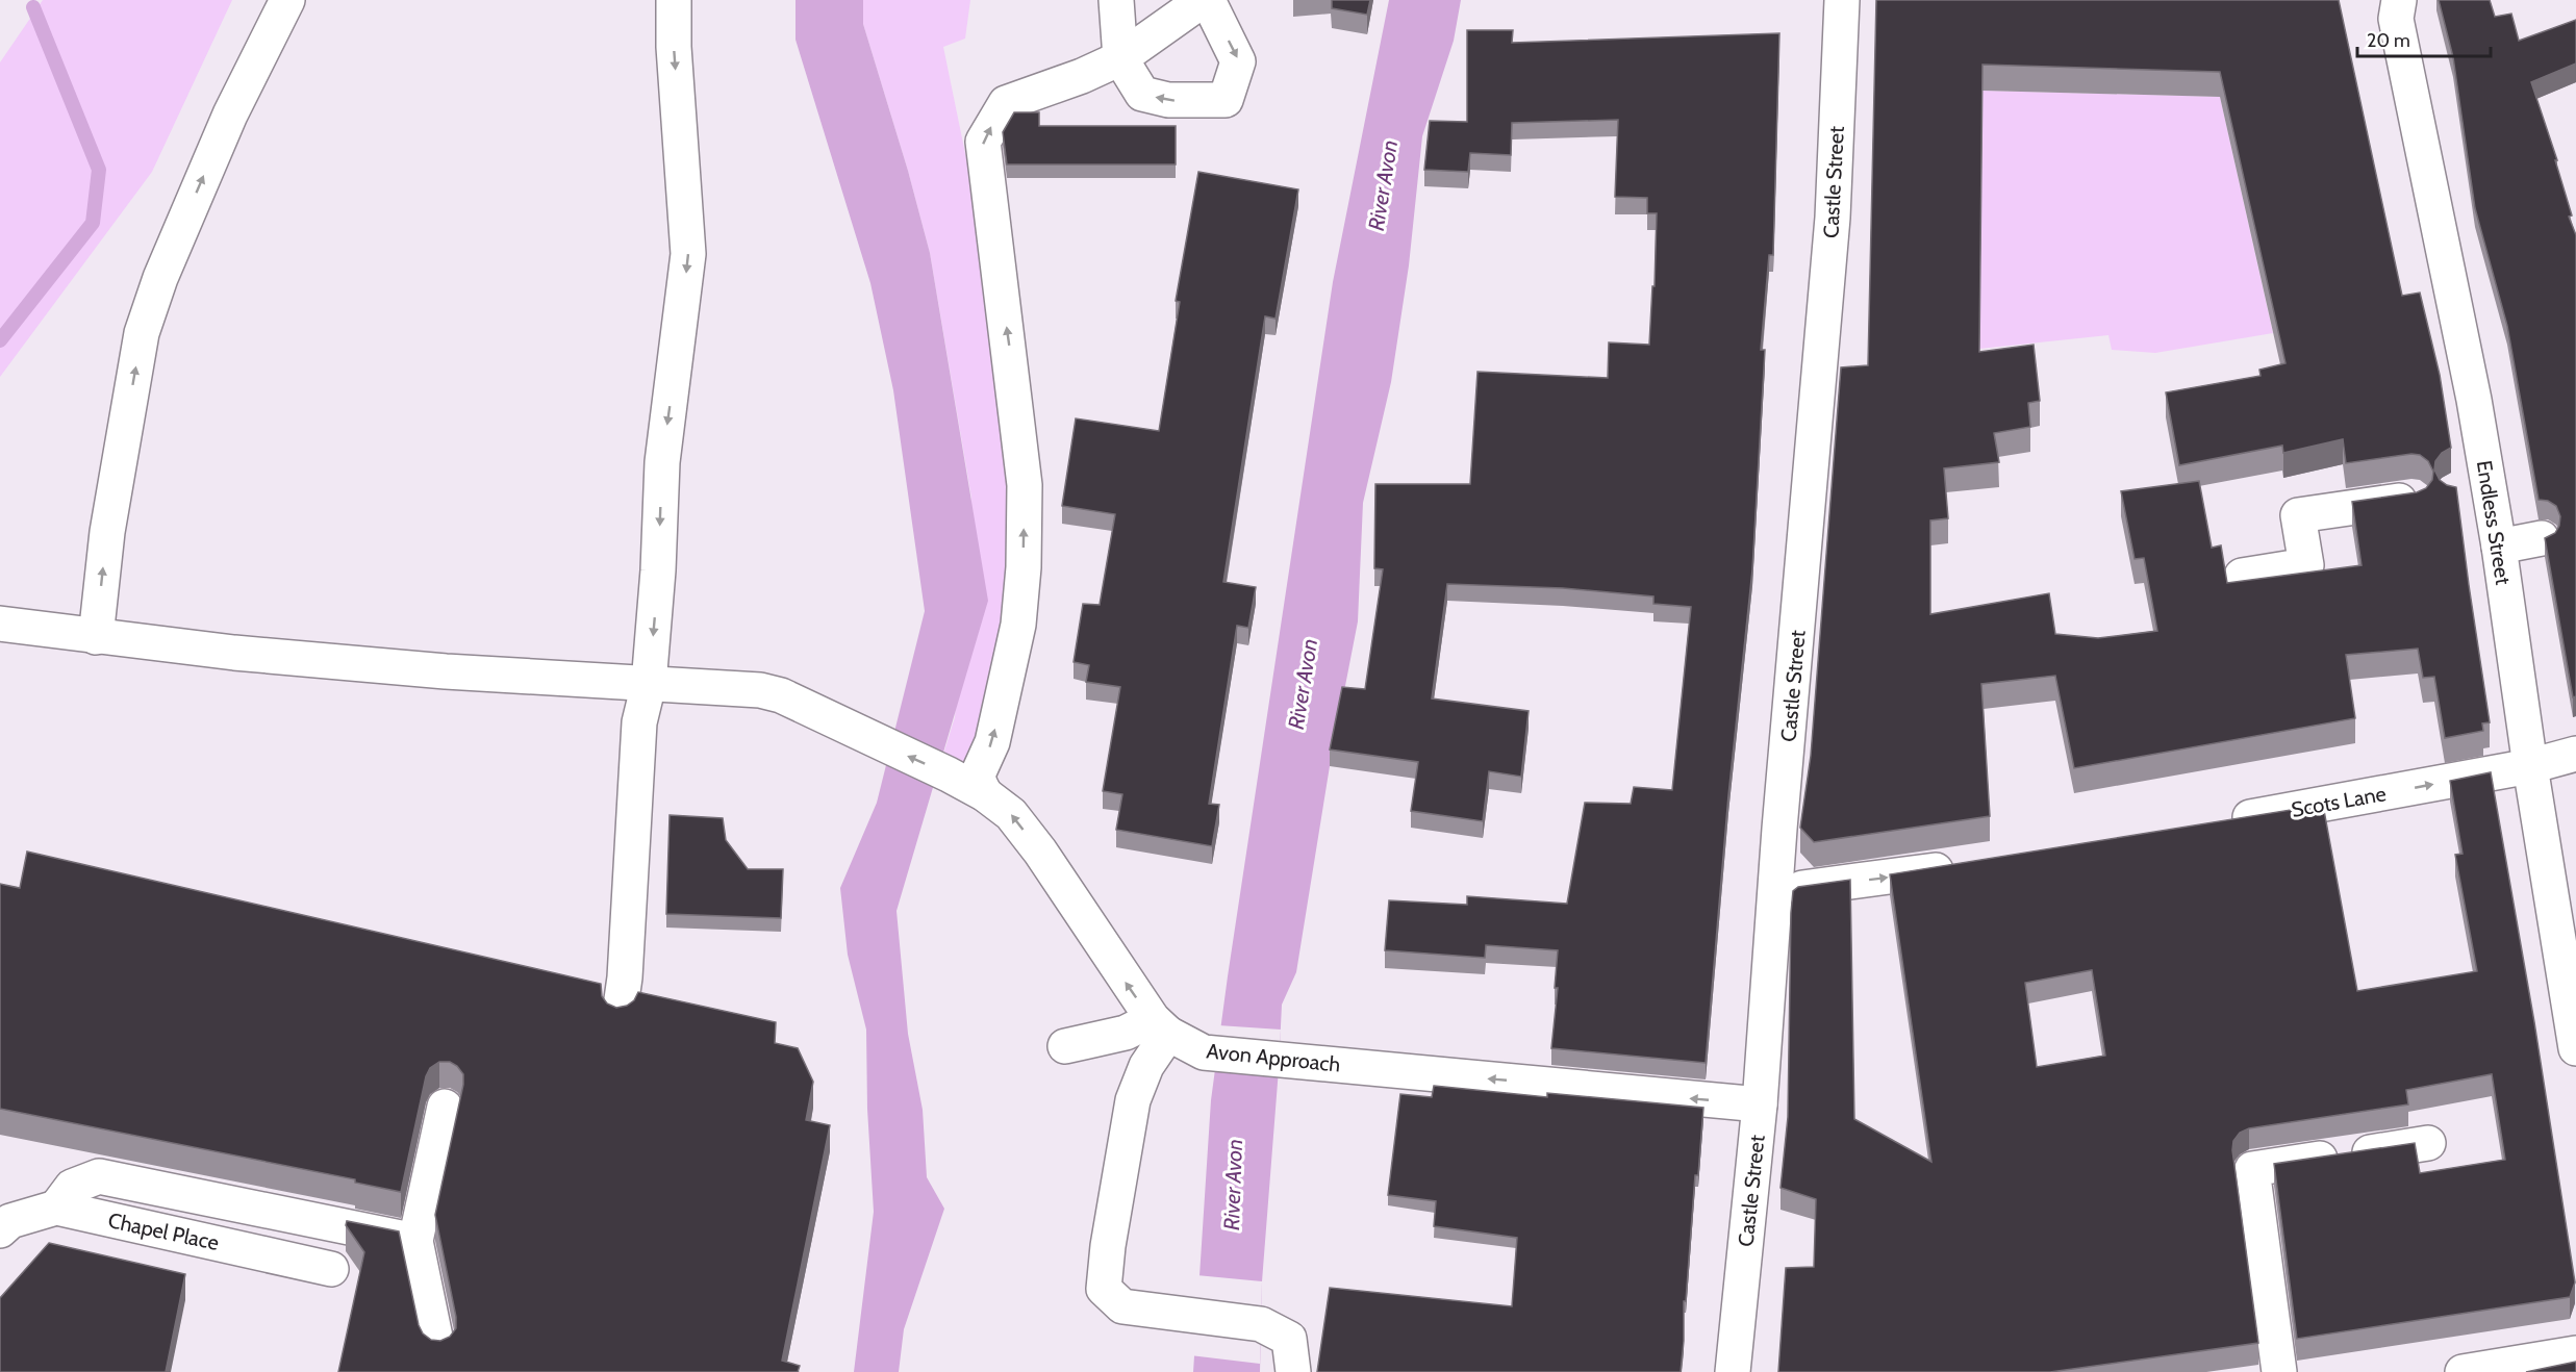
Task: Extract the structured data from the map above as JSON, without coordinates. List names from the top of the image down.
{
  "streets": {
    "street": [
      "Castle Street",
      "Endless Street",
      "Scots Lane",
      "Avon Approach",
      "Chapel Place"
    ]
  },
  "crossings": [
    ["Castle Street", "Avon Approach"],
    ["Endless Street", "Scots Lane"]
  ],
  "one_way": ["Scots Lane", "Avon Approach"],
  "water": ["River Avon"],
  "scale_bar": "20 m"
}
